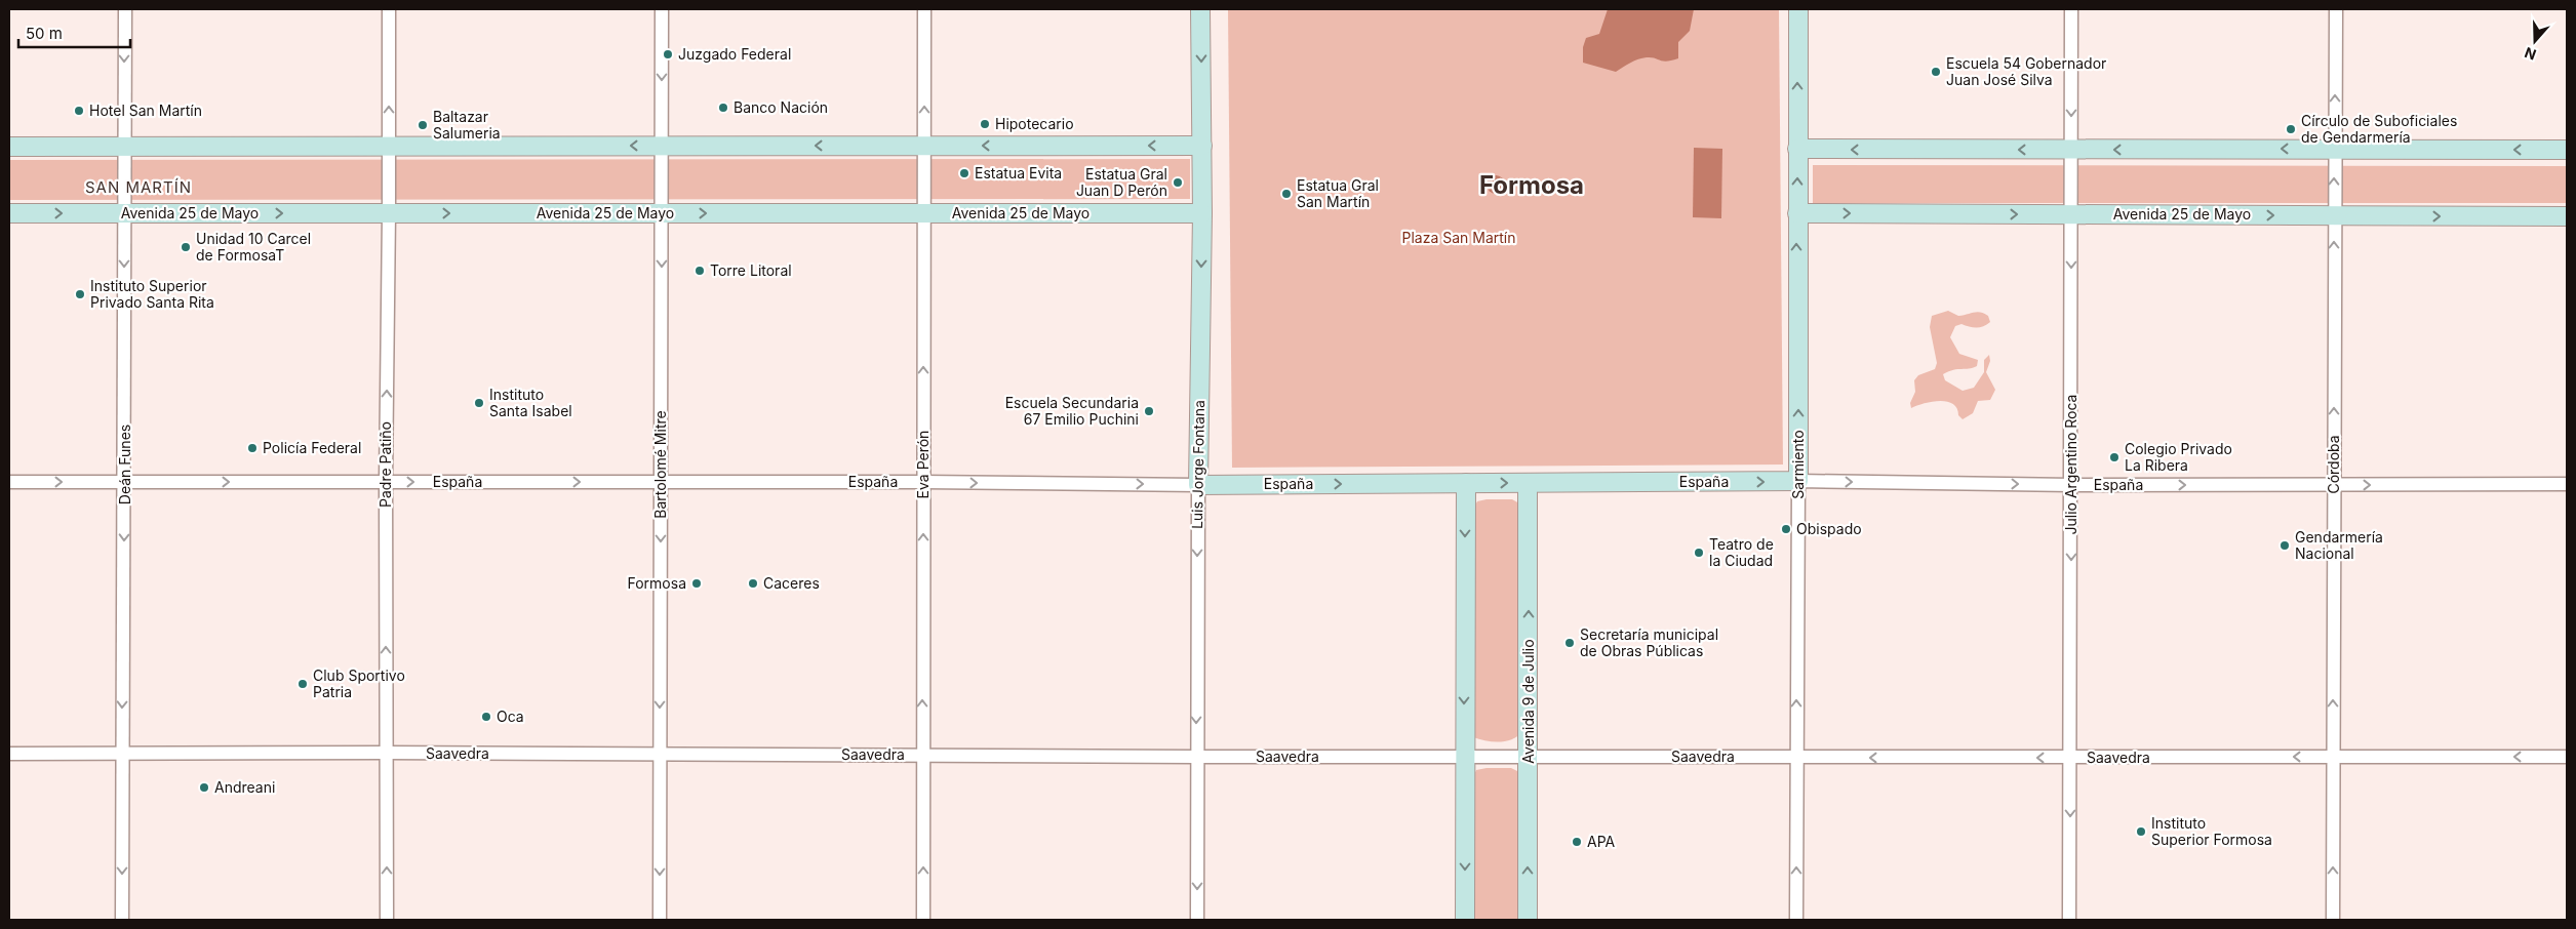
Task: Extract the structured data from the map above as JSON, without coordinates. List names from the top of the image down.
{
  "streets": {
    "main road": [
      "Avenida 25 de Mayo",
      "Luis Jorge Fontana",
      "Sarmiento",
      "España",
      "Avenida 9 de Julio"
    ],
    "street": [
      "Deán Funes",
      "Padre Patiño",
      "Bartolomé Mitre",
      "Eva Perón",
      "Julio Argentino Roca",
      "Córdoba",
      "Saavedra"
    ]
  },
  "crossings": [
    ["Avenida 25 de Mayo", "Deán Funes"],
    ["Avenida 25 de Mayo", "Padre Patiño"],
    ["Avenida 25 de Mayo", "Bartolomé Mitre"],
    ["Avenida 25 de Mayo", "Eva Perón"],
    ["Avenida 25 de Mayo", "Luis Jorge Fontana"],
    ["Avenida 25 de Mayo", "Sarmiento"],
    ["Avenida 25 de Mayo", "Julio Argentino Roca"],
    ["Avenida 25 de Mayo", "Córdoba"],
    ["Deán Funes", "España"],
    ["Deán Funes", "Saavedra"],
    ["Padre Patiño", "España"],
    ["Padre Patiño", "Saavedra"],
    ["Bartolomé Mitre", "España"],
    ["Bartolomé Mitre", "Saavedra"],
    ["Eva Perón", "España"],
    ["Eva Perón", "Saavedra"],
    ["Luis Jorge Fontana", "España"],
    ["Luis Jorge Fontana", "Saavedra"],
    ["Sarmiento", "España"],
    ["Sarmiento", "Saavedra"],
    ["Julio Argentino Roca", "España"],
    ["Julio Argentino Roca", "Saavedra"],
    ["Córdoba", "España"],
    ["Córdoba", "Saavedra"],
    ["España", "Avenida 9 de Julio"],
    ["Avenida 9 de Julio", "Saavedra"]
  ],
  "one_way": [
    "Deán Funes",
    "Padre Patiño",
    "Bartolomé Mitre",
    "Eva Perón",
    "Luis Jorge Fontana",
    "Sarmiento",
    "Julio Argentino Roca",
    "Córdoba",
    "España"
  ],
  "districts": ["Formosa", "SAN MARTÍN"],
  "parks": ["Plaza San Martín"],
  "places": [
    "Juzgado Federal",
    "Escuela 54 Gobernador Juan José Silva",
    "Banco Nación",
    "Hotel San Martín",
    "Hipotecario",
    "Baltazar Salumeria",
    "Círculo de Suboficiales de Gendarmería",
    "Estatua Evita",
    "Estatua Gral Juan D Perón",
    "Estatua Gral San Martín",
    "Unidad 10 Carcel de FormosaT",
    "Torre Litoral",
    "Instituto Superior Privado Santa Rita",
    "Instituto Santa Isabel",
    "Escuela Secundaria 67 Emilio Puchini",
    "Policía Federal",
    "Colegio Privado La Ribera",
    "Obispado",
    "Gendarmería Nacional",
    "Teatro de la Ciudad",
    "Formosa",
    "Caceres",
    "Secretaría municipal de Obras Públicas",
    "Club Sportivo Patria",
    "Oca",
    "Andreani",
    "Instituto Superior Formosa",
    "APA"
  ],
  "scale_bar": "50 m",
  "north": "bottom"
}
